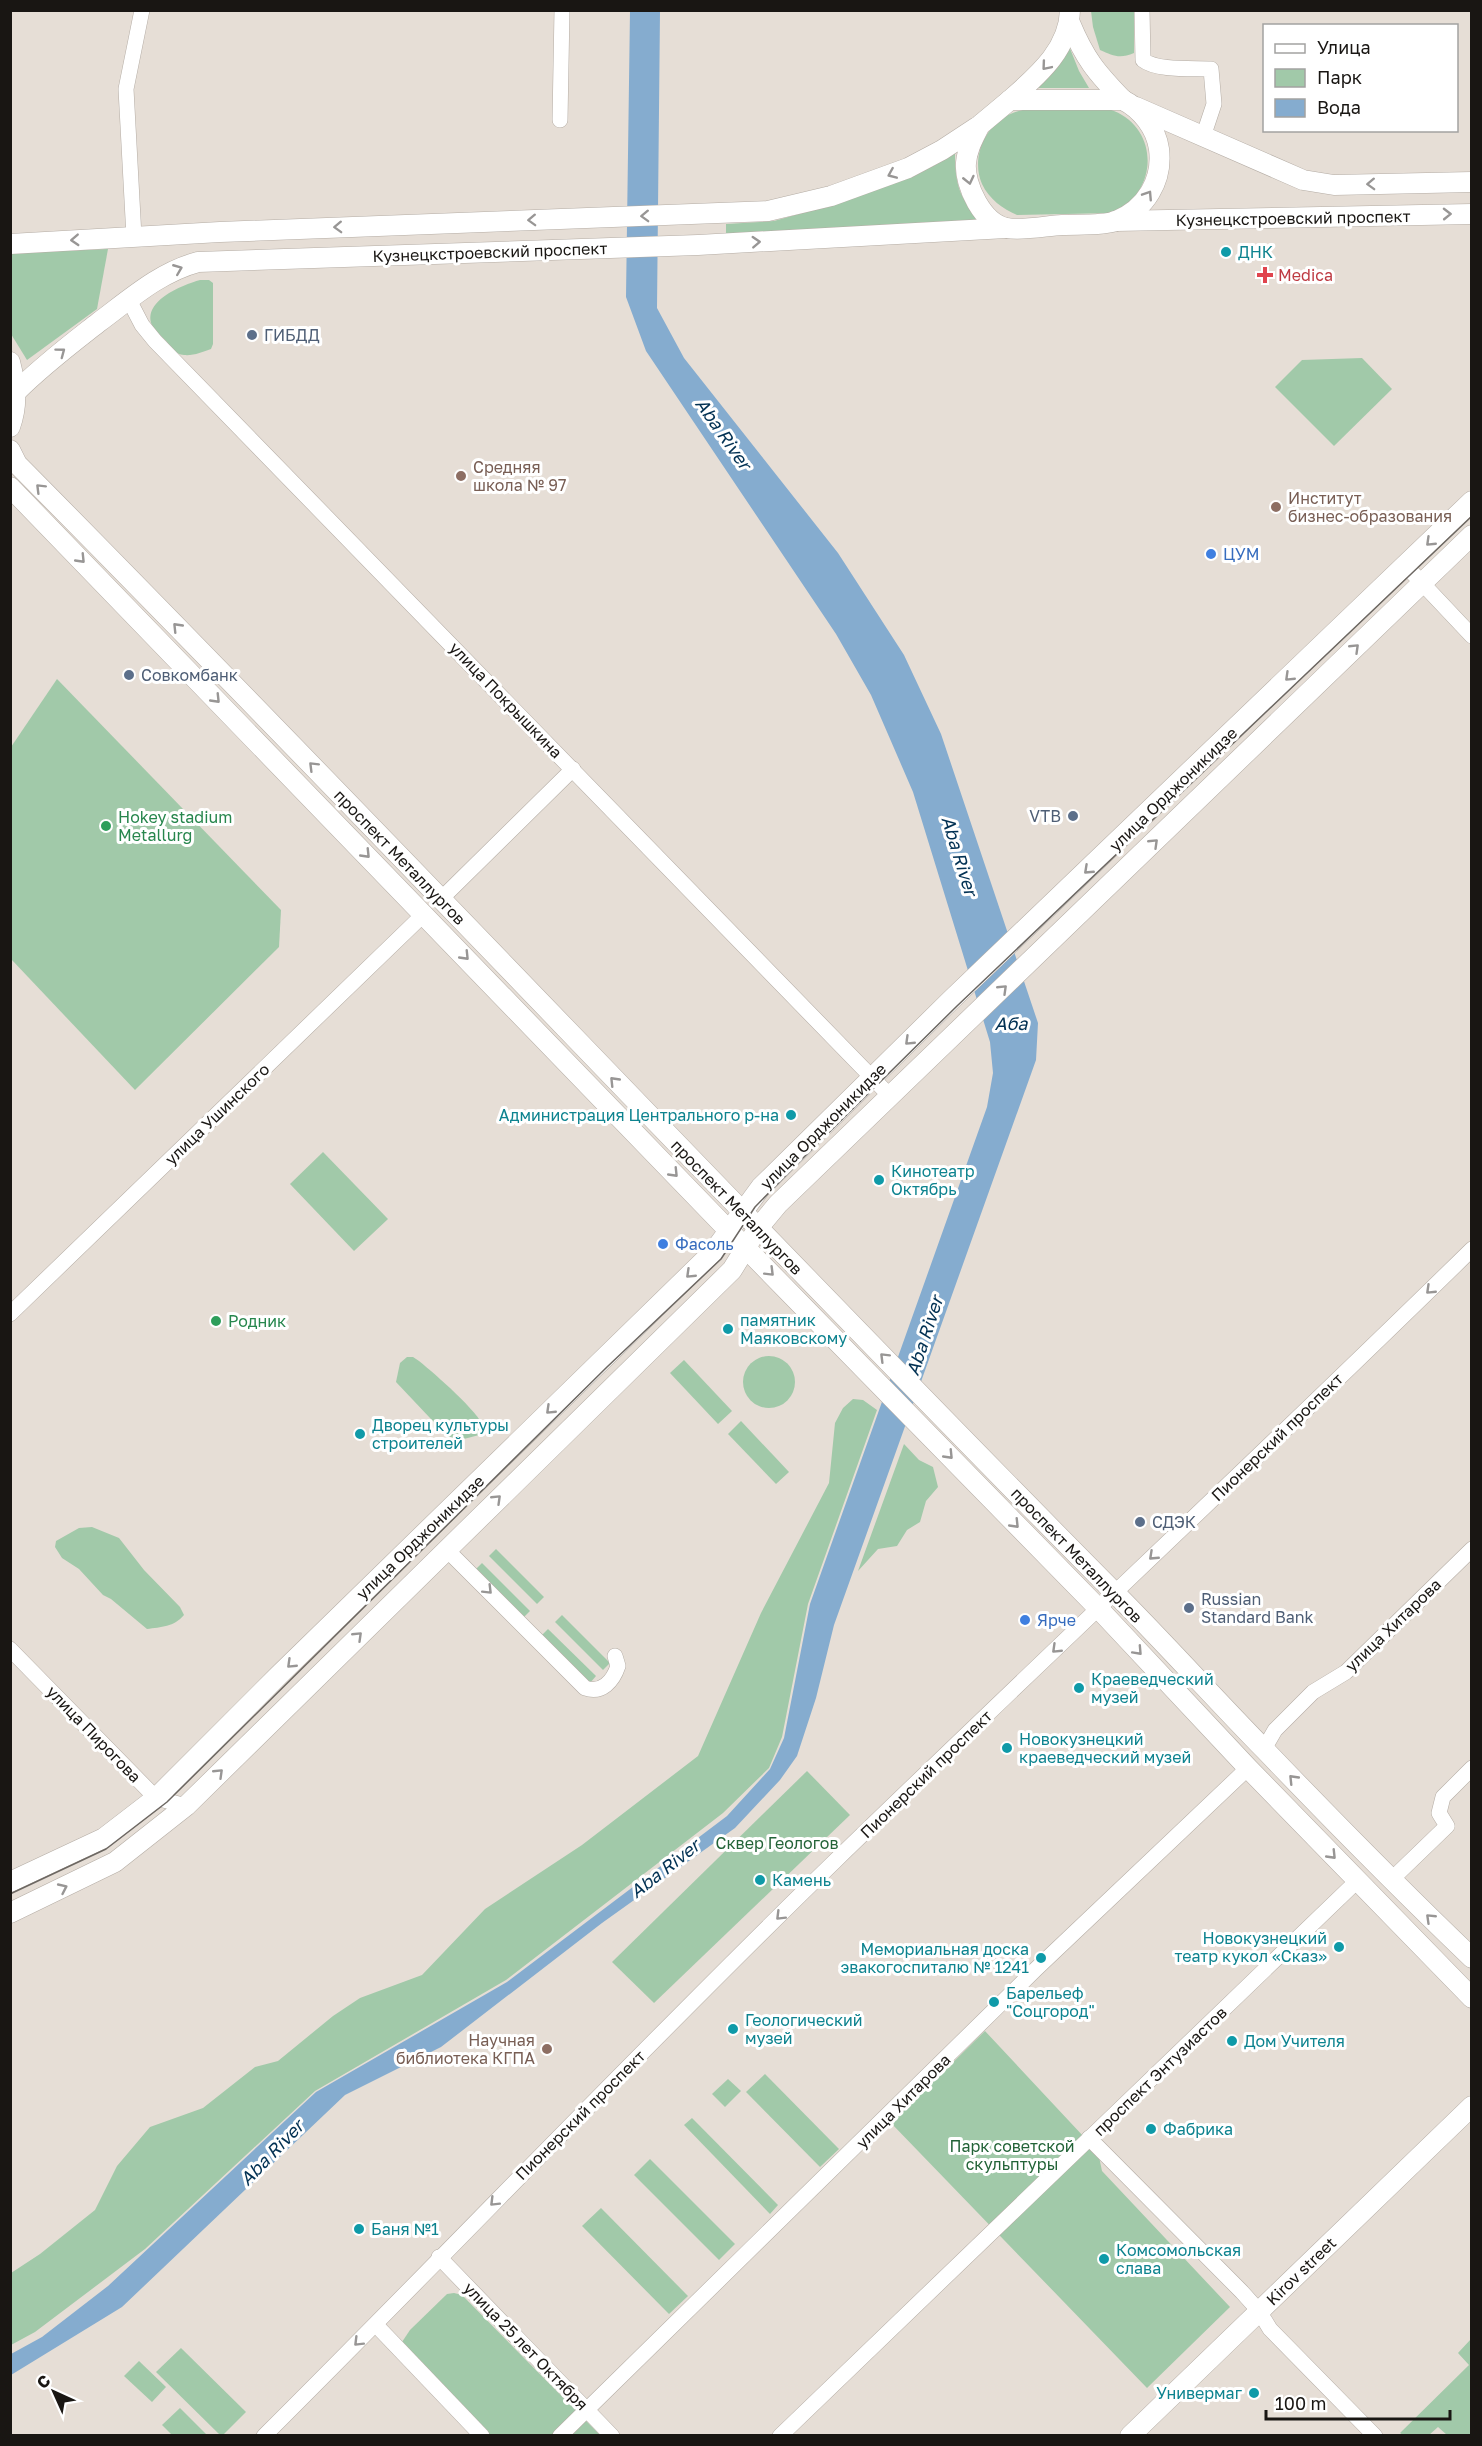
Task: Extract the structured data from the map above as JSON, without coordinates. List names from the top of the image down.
{
  "streets": {
    "main road": [
      "Кузнецкстроевский проспект",
      "улица Орджоникидзе",
      "проспект Металлургов",
      "Kirov street"
    ],
    "street": [
      "улица Покрышкина",
      "улица Ушинского",
      "Пионерский проспект",
      "улица Хитарова",
      "улица Пирогова",
      "проспект Энтузиастов",
      "улица 25 лет Октября"
    ]
  },
  "crossings": [
    ["Кузнецкстроевский проспект", "улица Покрышкина"],
    ["улица Покрышкина", "улица Орджоникидзе"],
    ["улица Орджоникидзе", "проспект Металлургов"],
    ["улица Орджоникидзе", "улица Пирогова"],
    ["проспект Металлургов", "улица Ушинского"],
    ["проспект Металлургов", "Пионерский проспект"],
    ["проспект Металлургов", "улица Хитарова"],
    ["проспект Металлургов", "проспект Энтузиастов"],
    ["Пионерский проспект", "улица 25 лет Октября"],
    ["улица Хитарова", "улица 25 лет Октября"]
  ],
  "one_way": ["Пионерский проспект"],
  "water": ["Aba River", "Аба"],
  "parks": ["Сквер Геологов", "Парк советской скульптуры"],
  "places": {
    "other": [
      "ДНК",
      "ГИБДД",
      "Средняя школа № 97",
      "Институт бизнес-образования",
      "ЦУМ",
      "Совкомбанк",
      "VTB",
      "Hokey stadium Metallurg",
      "Администрация Центрального р-на",
      "Кинотеатр Октябрь",
      "Фасоль",
      "Родник",
      "памятник Маяковскому",
      "Дворец культуры строителей",
      "СДЭК",
      "Russian Standard Bank",
      "Ярче",
      "Краеведческий музей",
      "Новокузнецкий краеведческий музей",
      "Камень",
      "Новокузнецкий театр кукол «Сказ»",
      "Мемориальная доска эвакогоспиталю № 1241",
      "Барельеф \"Соцгород\"",
      "Геологический музей",
      "Дом Учителя",
      "Научная библиотека КГПА",
      "Фабрика",
      "Баня №1",
      "Комсомольская слава",
      "Универмаг"
    ],
    "health": ["Medica"]
  },
  "legend": ["Улица", "Парк", "Вода"],
  "scale_bar": "100 m",
  "north": "top left"
}
